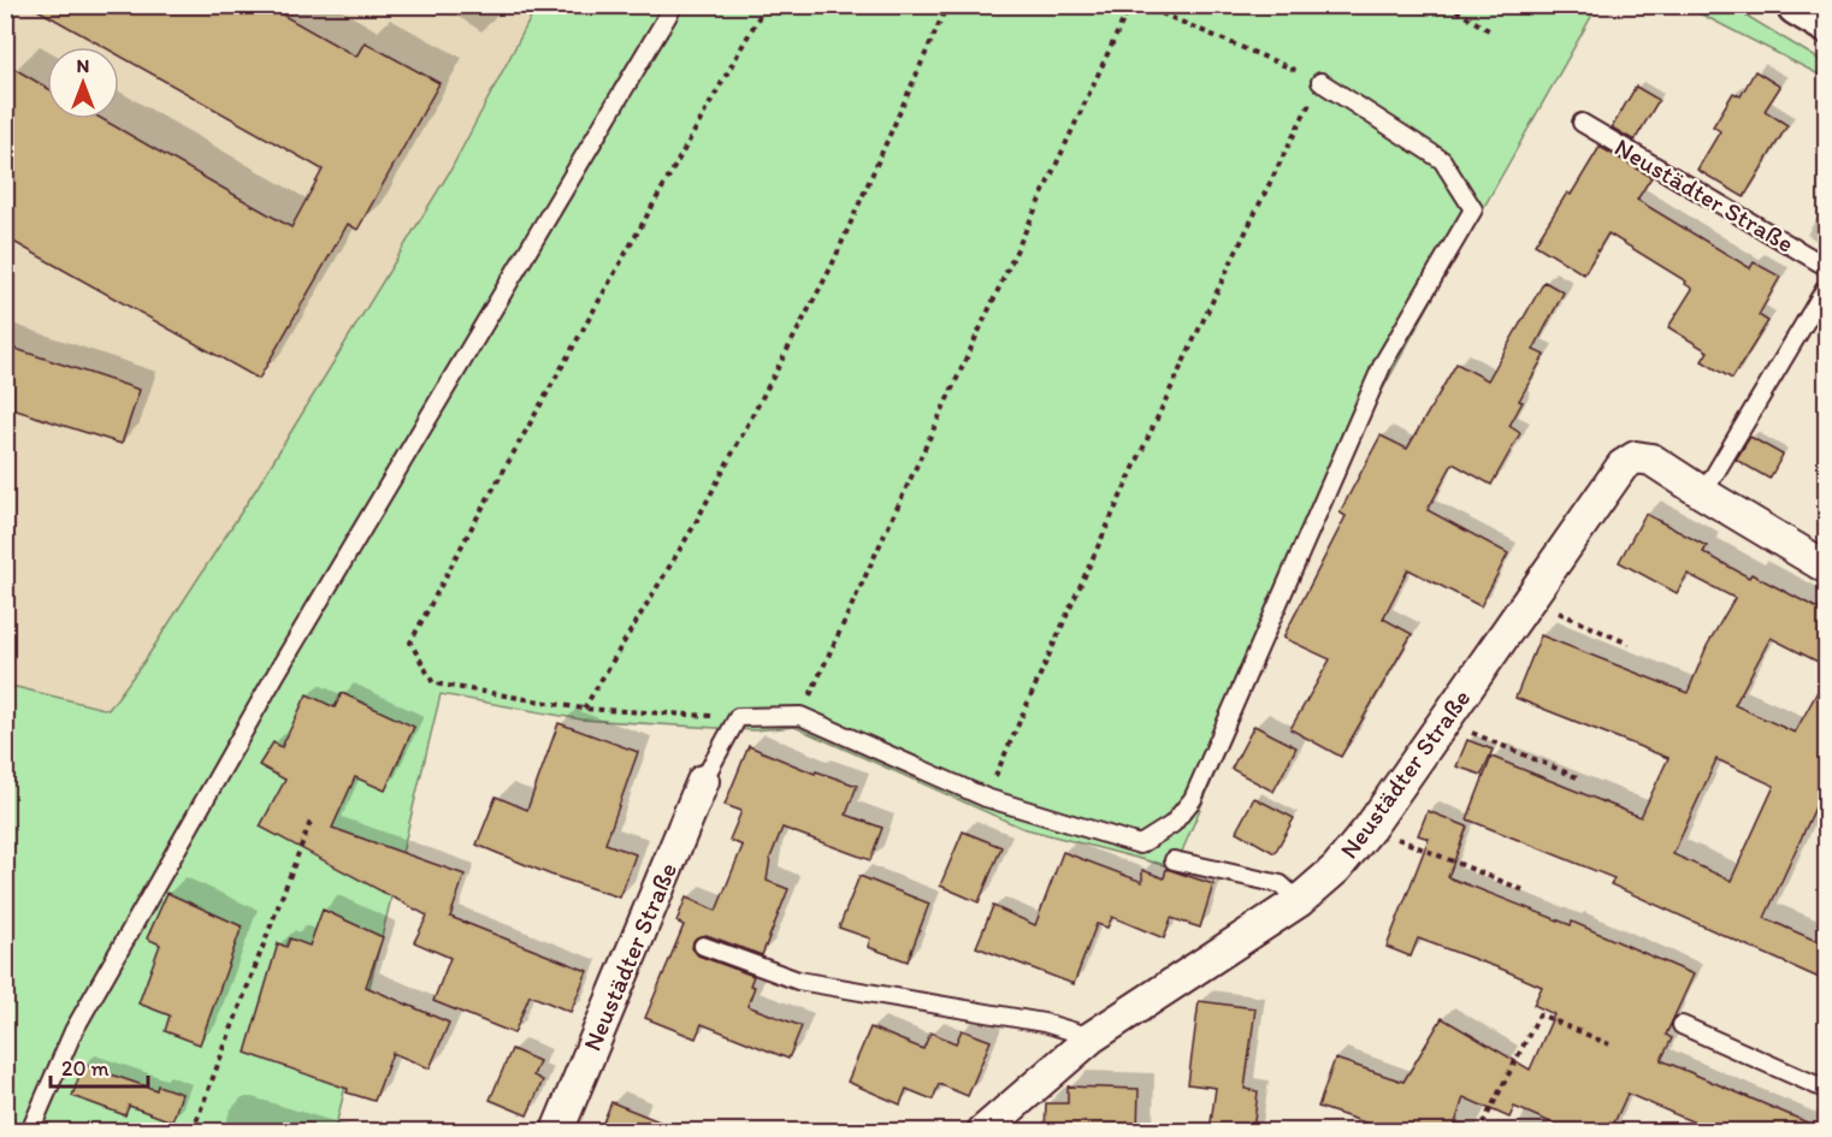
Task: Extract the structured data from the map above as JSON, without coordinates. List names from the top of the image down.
{
  "streets": {
    "street": ["Neustädter Straße"]
  },
  "scale_bar": "20 m",
  "north": "top"
}
